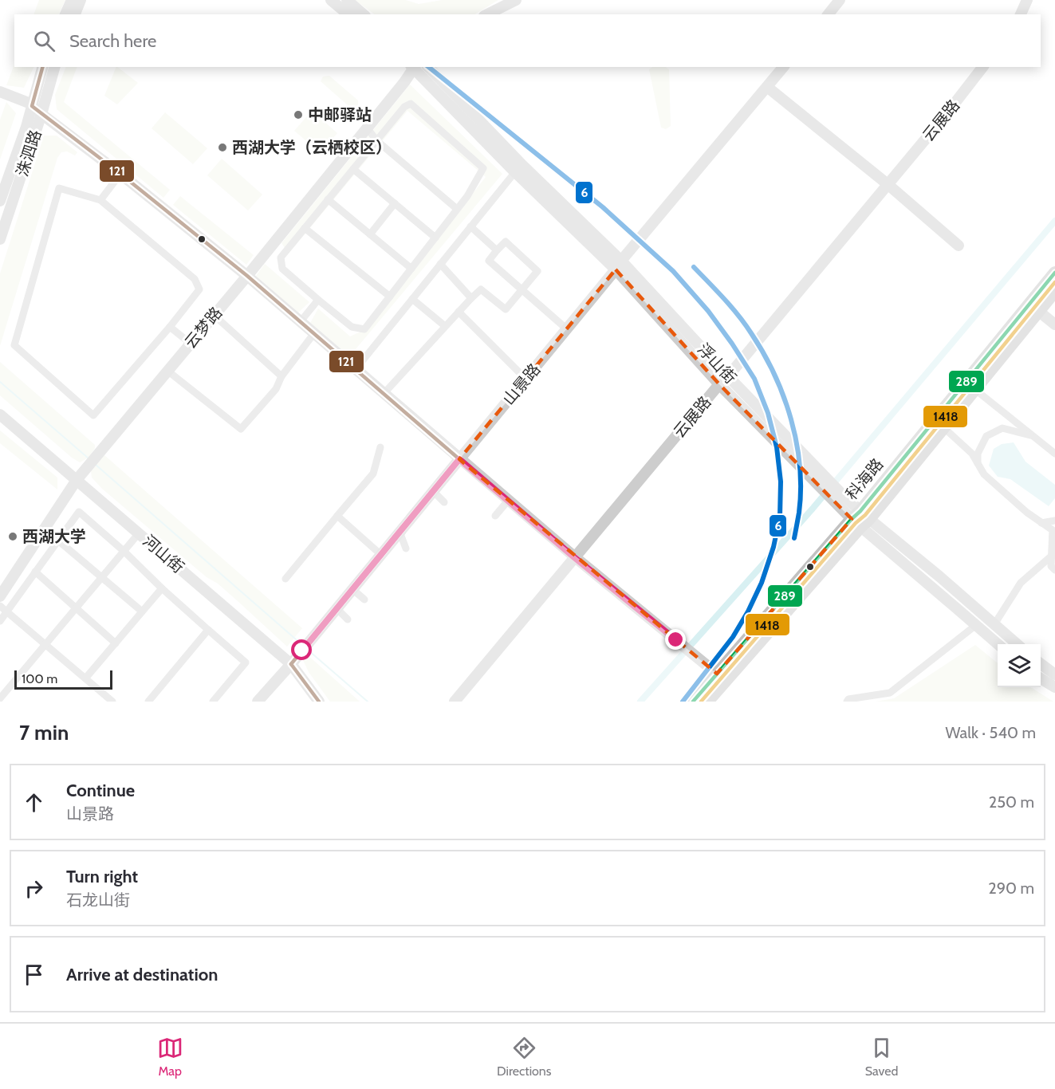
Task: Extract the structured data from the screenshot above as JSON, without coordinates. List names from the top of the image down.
{
  "streets": {
    "highway": ["科海路"],
    "street": [
      "云展路",
      "洙泗路",
      "云梦路",
      "浮山街",
      "山景路",
      "河山街"
    ]
  },
  "crossings": [
    ["云展路", "浮山街"],
    ["云梦路", "浮山街"],
    ["云梦路", "河山街"],
    ["浮山街", "山景路"],
    ["浮山街", "科海路"],
    ["山景路", "河山街"]
  ],
  "places": ["中邮驿站", "西湖大学（云栖校区）", "西湖大学"],
  "lines": [
    "transit line 6",
    "transit line 121",
    "transit line 289",
    "transit line 1418"
  ],
  "scale_bar": "100 m",
  "page": {
    "search": "Search here",
    "scale": "100 m",
    "heading": ["7 min", "Walk · 540 m"],
    "list": [
      ["Continue", "山景路", "250 m"],
      ["Turn right", "石龙山街", "290 m"],
      "Arrive at destination"
    ],
    "nav": ["Map", "Directions", "Saved"]
  }
}
